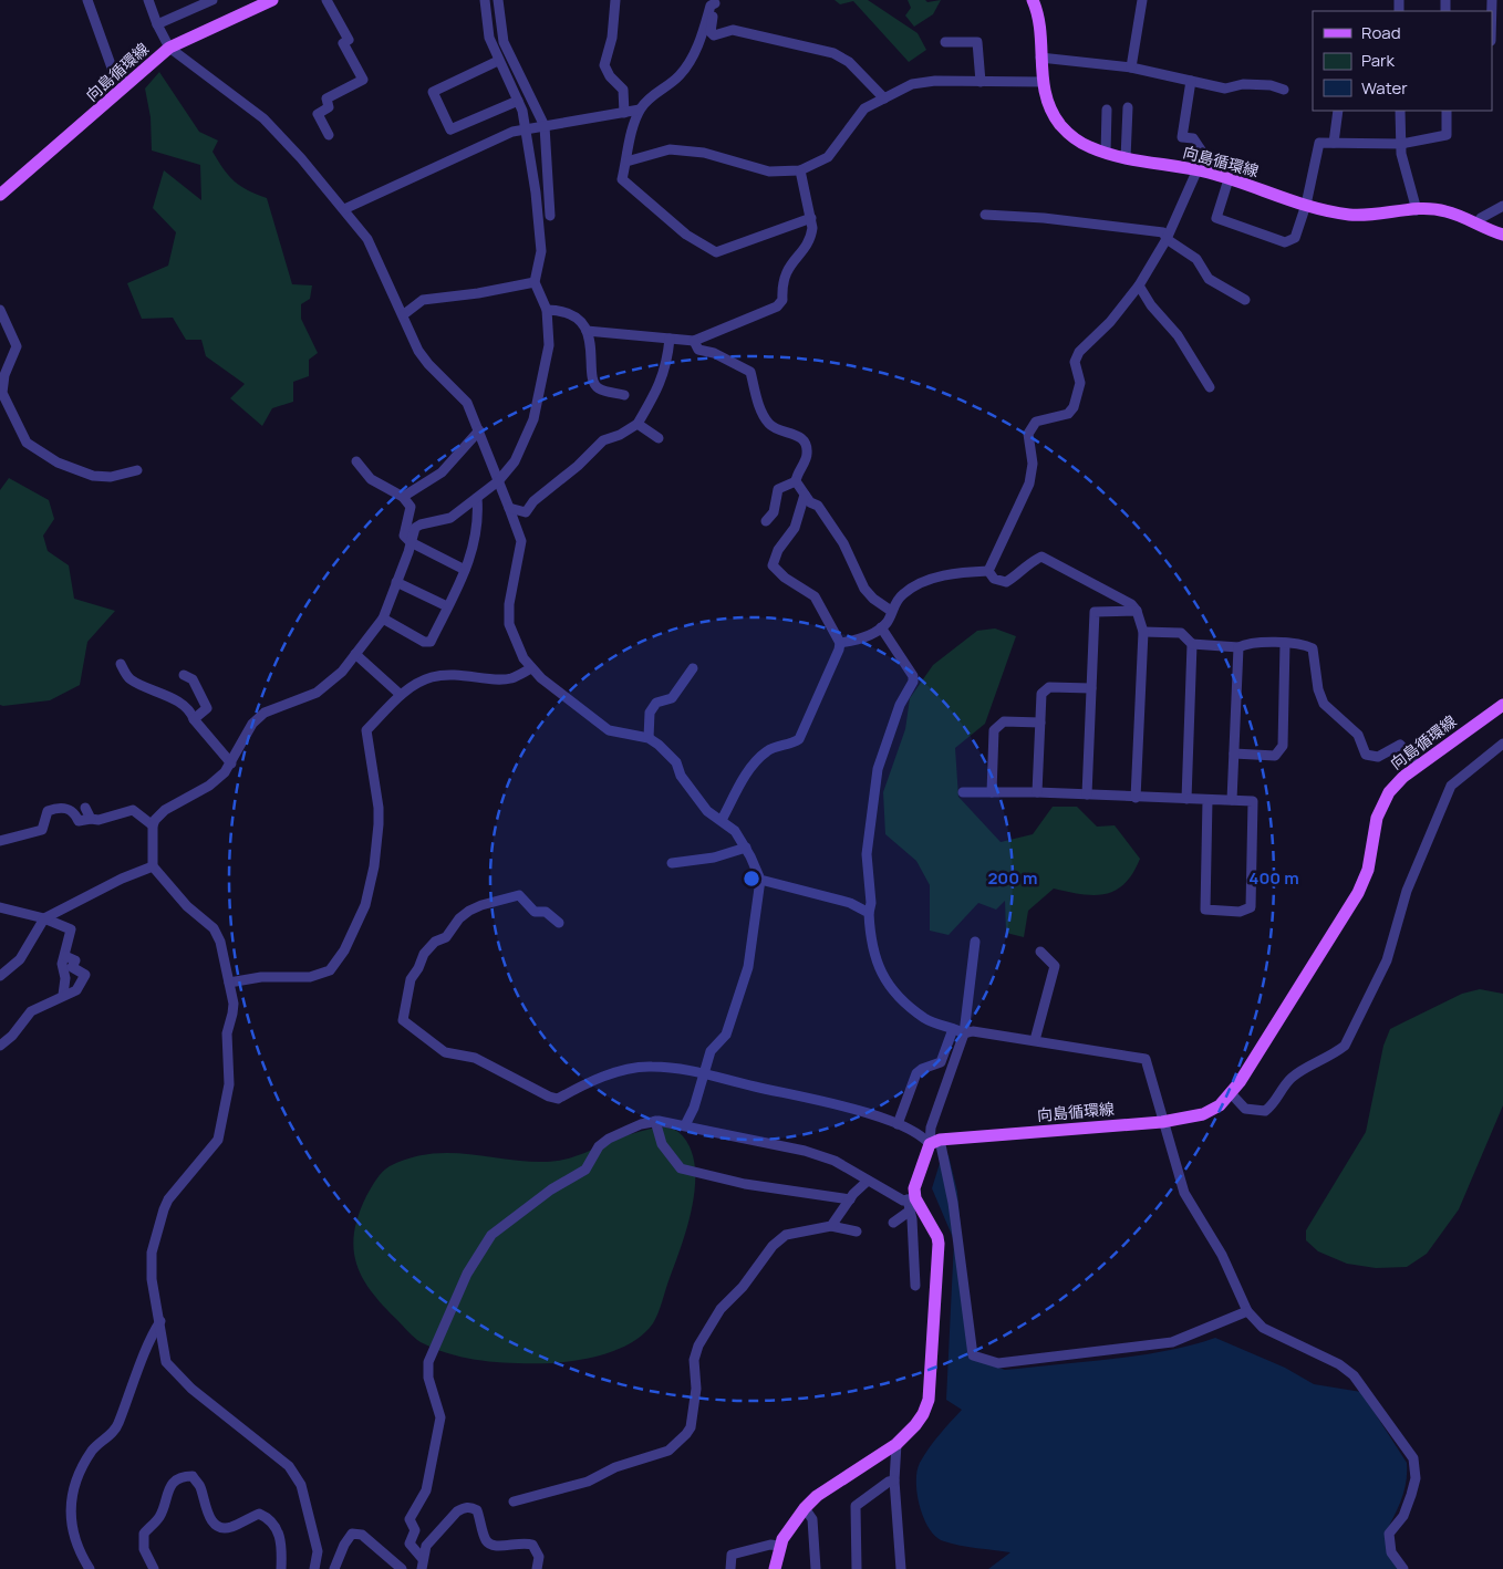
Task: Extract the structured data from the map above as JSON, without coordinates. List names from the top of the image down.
{
  "streets": {
    "main road": ["向島循環線"]
  },
  "legend": ["Road", "Park", "Water"],
  "rings": ["200 m", "400 m"]
}
